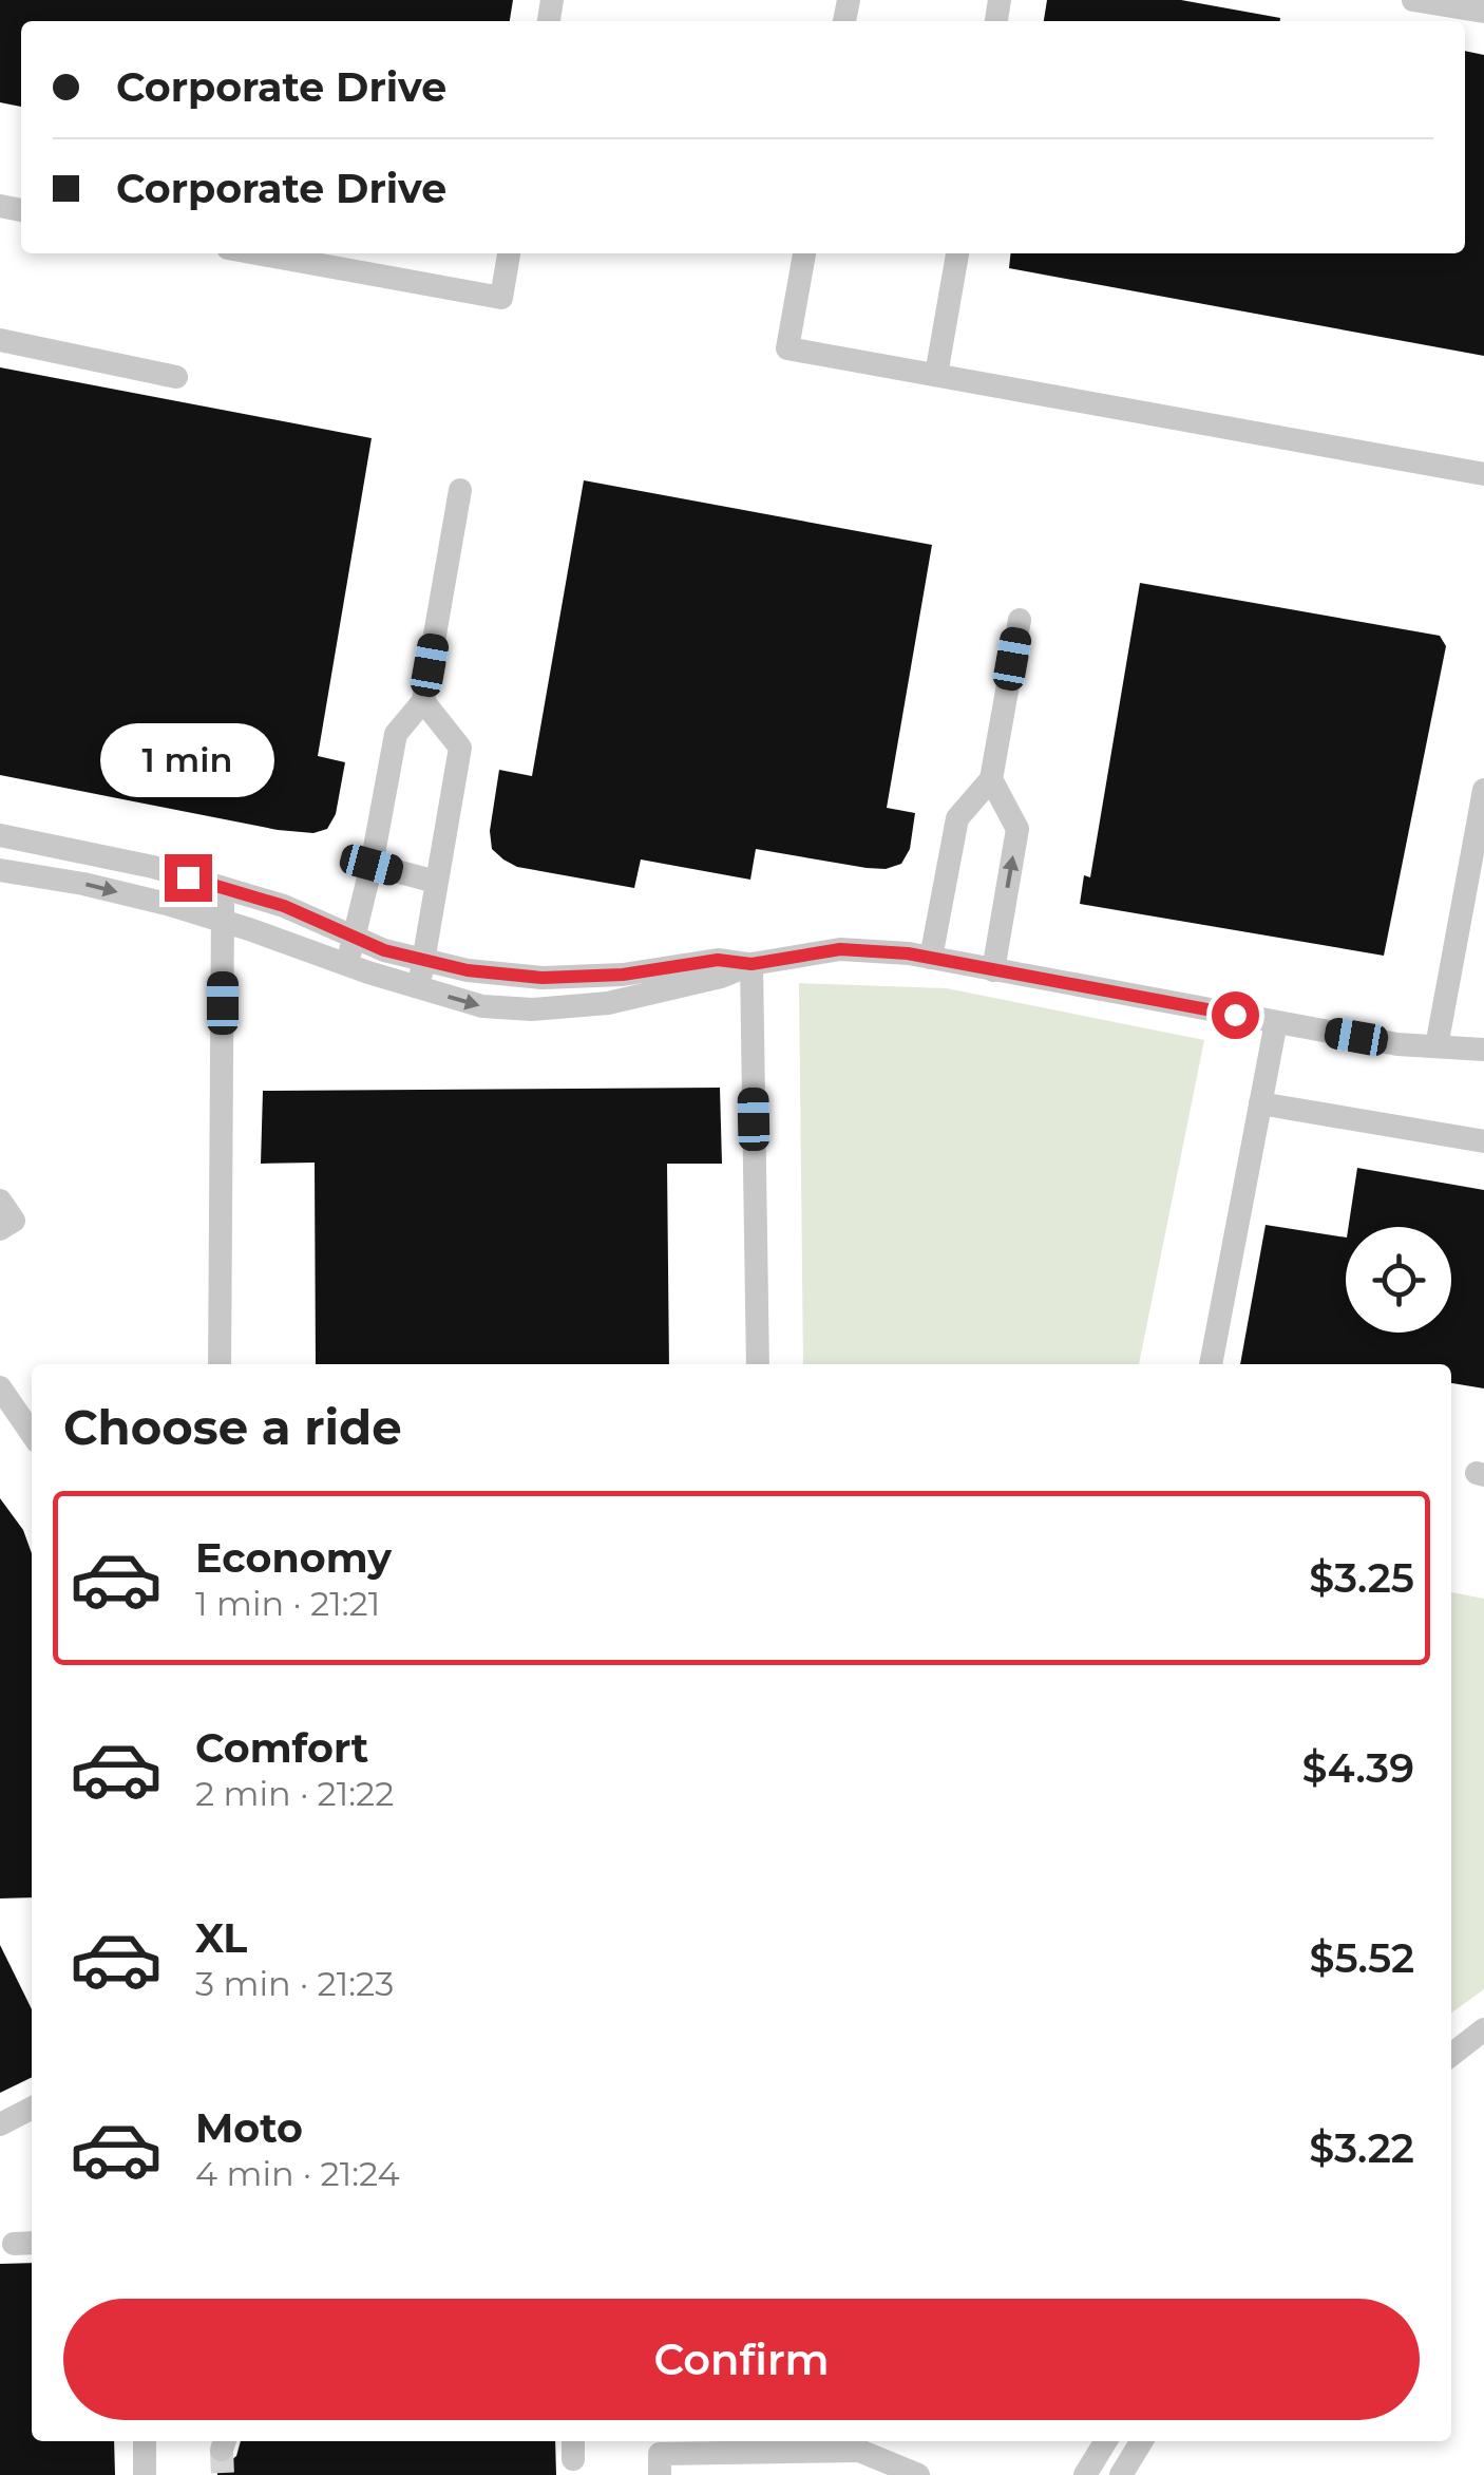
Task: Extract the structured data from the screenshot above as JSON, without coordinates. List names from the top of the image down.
{
  "page": {
    "banner": ["Corporate Drive", "Corporate Drive"],
    "bubble": "1 min",
    "heading": "Choose a ride",
    "list": [
      {
        "name": "Economy",
        "note": "1 min · 21:21",
        "value": "$3.25"
      },
      {
        "name": "Comfort",
        "note": "2 min · 21:22",
        "value": "$4.39"
      },
      {
        "name": "XL",
        "note": "3 min · 21:23",
        "value": "$5.52"
      },
      {
        "name": "Moto",
        "note": "4 min · 21:24",
        "value": "$3.22"
      }
    ],
    "buttons": "Confirm"
  }
}
